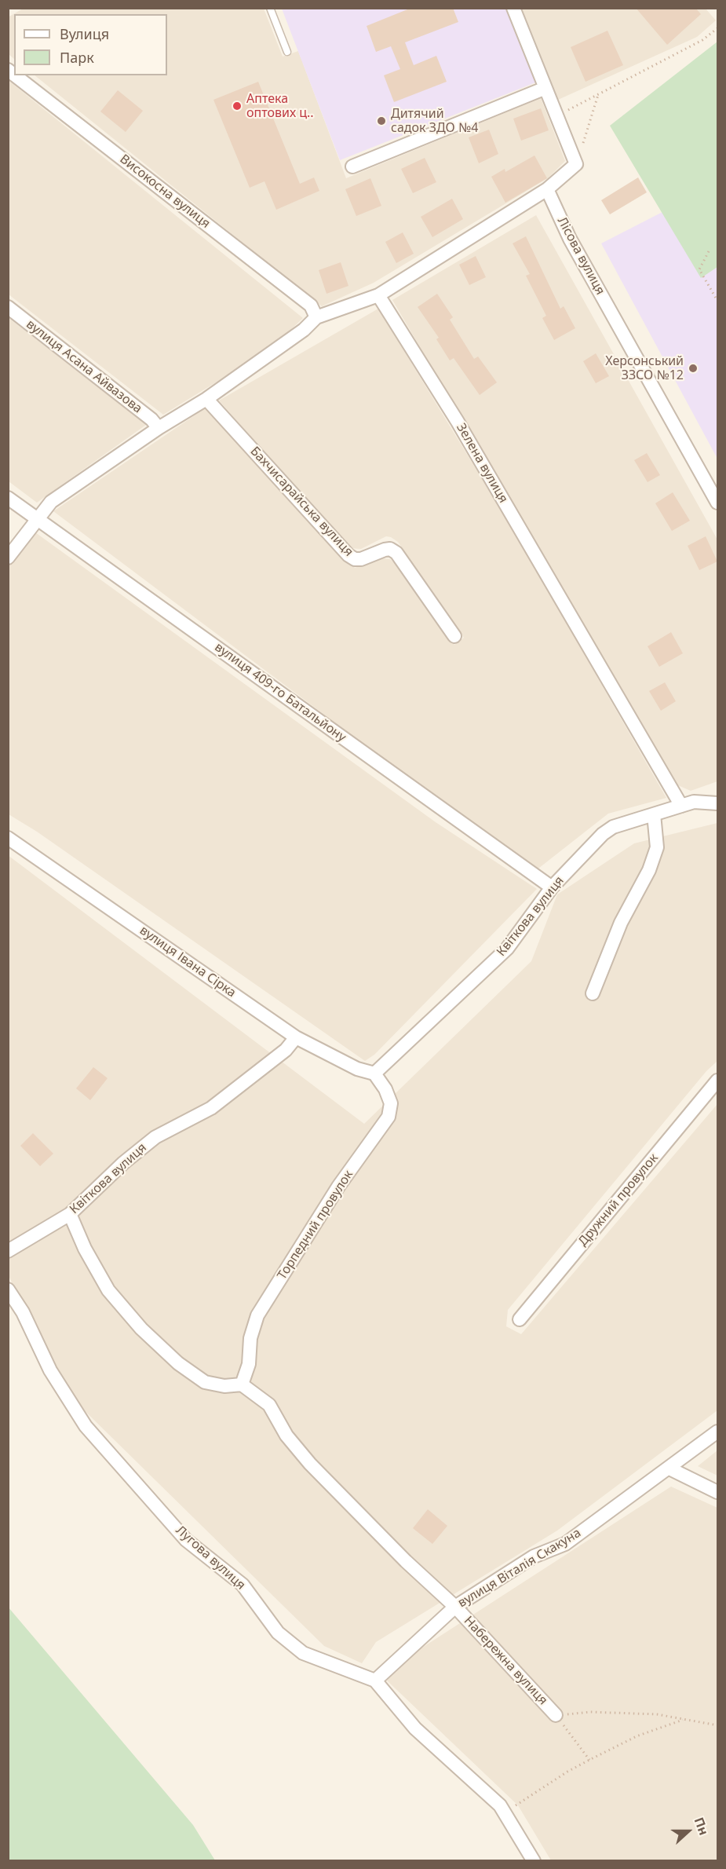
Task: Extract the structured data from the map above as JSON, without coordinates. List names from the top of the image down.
{
  "streets": {
    "street": [
      "Високосна вулиця",
      "Лісова вулиця",
      "вулиця Асана Айвазова",
      "Зелена вулиця",
      "Бахчисарайська вулиця",
      "вулиця 409-го Батальйону",
      "Квіткова вулиця",
      "вулиця Івана Сірка",
      "Дружний провулок",
      "Торпедний провулок",
      "Лугова вулиця",
      "вулиця Віталія Скакуна",
      "Набережна вулиця"
    ]
  },
  "crossings": [
    ["Зелена вулиця", "Квіткова вулиця"],
    ["вулиця 409-го Батальйону", "Квіткова вулиця"],
    ["Квіткова вулиця", "вулиця Івана Сірка"],
    ["Квіткова вулиця", "Торпедний провулок"],
    ["вулиця Івана Сірка", "Торпедний провулок"],
    ["Лугова вулиця", "вулиця Віталія Скакуна"],
    ["вулиця Віталія Скакуна", "Набережна вулиця"]
  ],
  "places": ["Аптека оптових ц‥", "Дитячий садок ЗДО №4", "Херсонський ЗЗСО №12"],
  "legend": ["Вулиця", "Парк"],
  "north": "right"
}
